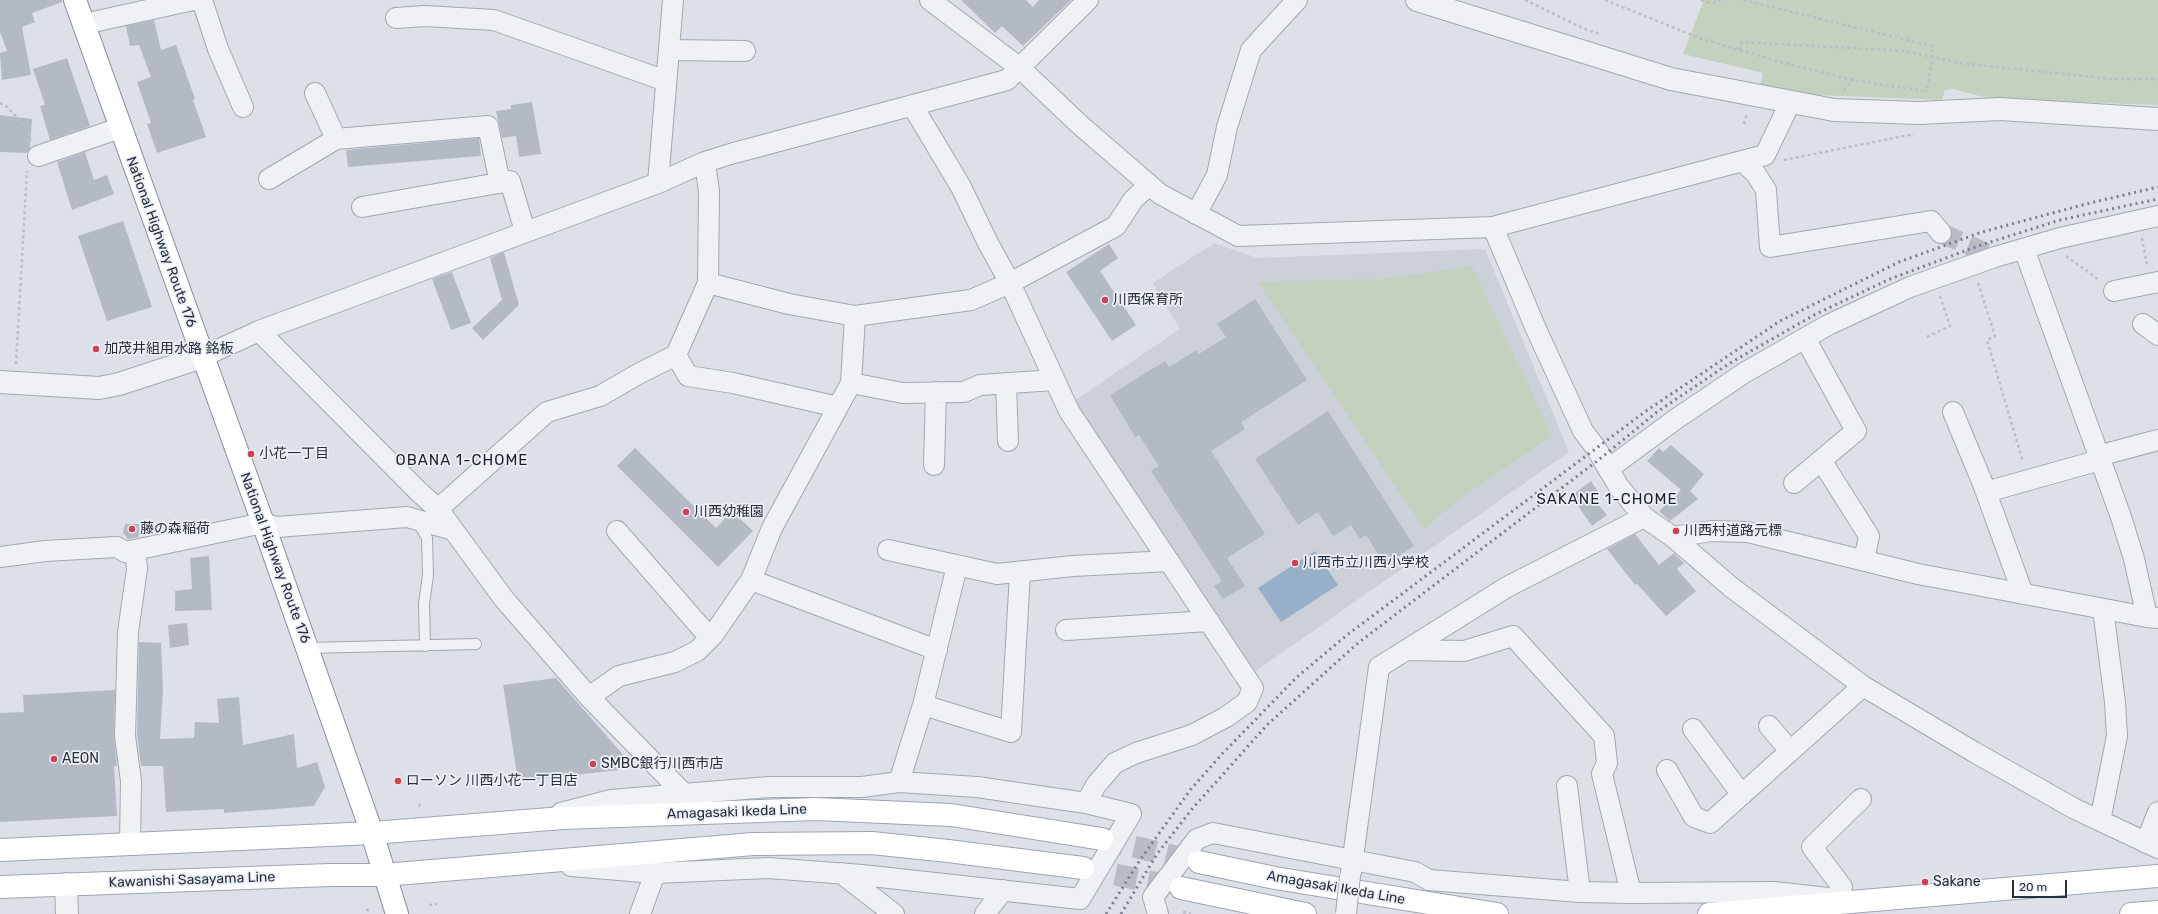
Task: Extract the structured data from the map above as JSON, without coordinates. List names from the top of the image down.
{
  "streets": {
    "main road": ["National Highway Route 176", "Amagasaki Ikeda Line", "Kawanishi Sasayama Line"]
  },
  "crossings": [
    ["National Highway Route 176", "Amagasaki Ikeda Line"],
    ["National Highway Route 176", "Kawanishi Sasayama Line"]
  ],
  "districts": ["OBANA 1-CHOME", "SAKANE 1-CHOME"],
  "places": [
    "川西保育所",
    "加茂井組用水路 銘板",
    "小花一丁目",
    "川西幼稚園",
    "藤の森稲荷",
    "川西村道路元標",
    "川西市立川西小学校",
    "AEON",
    "SMBC銀行川西市店",
    "ローソン 川西小花一丁目店",
    "Sakane"
  ],
  "scale_bar": "20 m"
}
